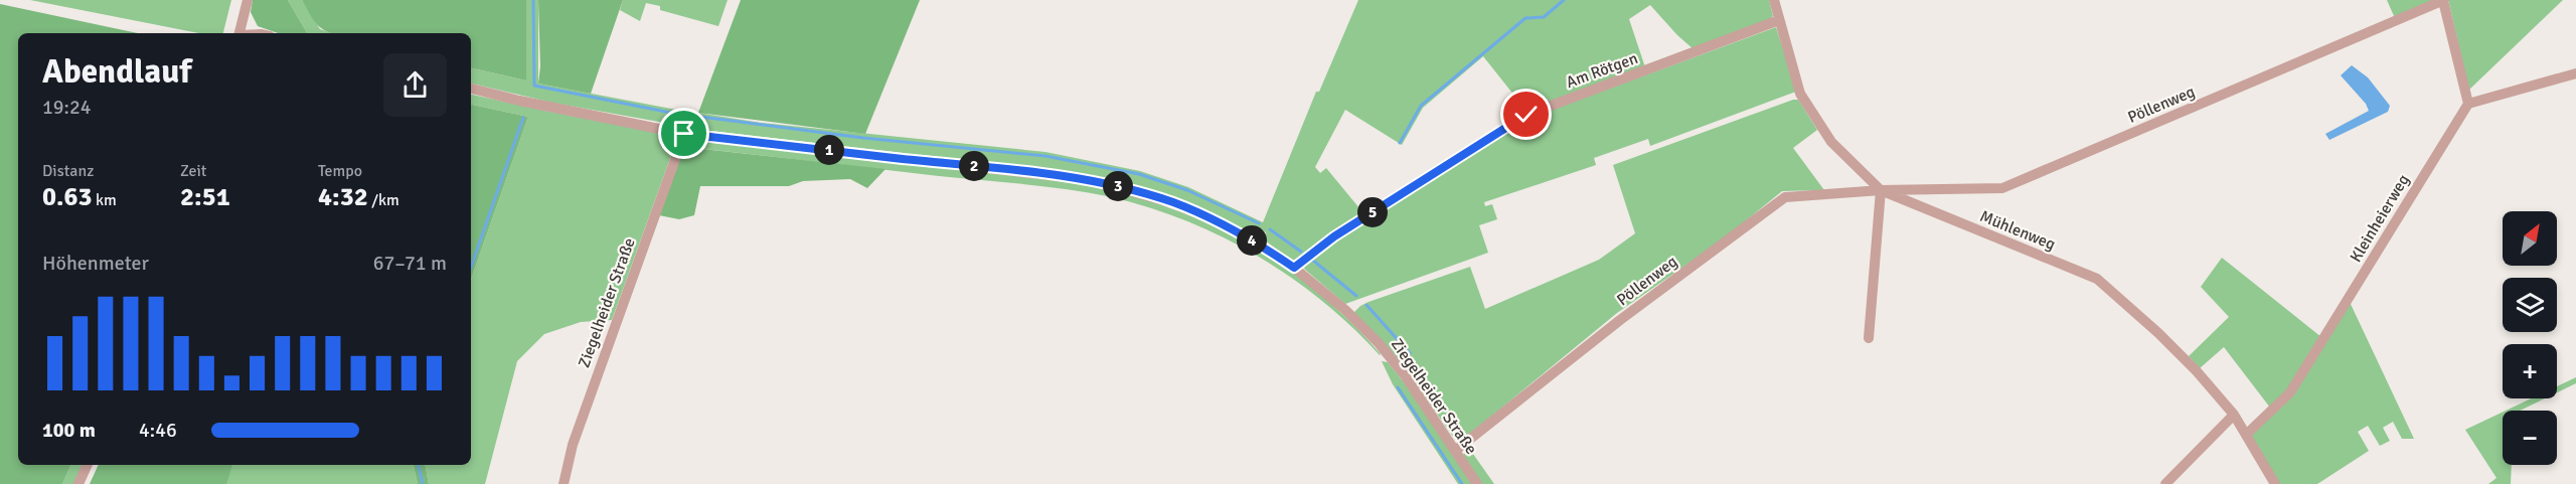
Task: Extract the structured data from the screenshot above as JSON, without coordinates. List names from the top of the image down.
{
  "streets": {
    "street": [
      "Am Rötgen",
      "Pöllenweg",
      "Kleinheierweg",
      "Mühlenweg",
      "Ziegelheider Straße"
    ]
  },
  "crossings": [
    ["Am Rötgen", "Mühlenweg"],
    ["Am Rötgen", "Ziegelheider Straße"],
    ["Pöllenweg", "Mühlenweg"],
    ["Pöllenweg", "Ziegelheider Straße"],
    ["Kleinheierweg", "Mühlenweg"]
  ],
  "north": "top right",
  "page": {
    "heading": ["Abendlauf", "19:24"],
    "pins": [
      "1",
      "2",
      "3",
      "5",
      "4"
    ],
    "stats": [
      ["Distanz", "0.63 km"],
      ["Zeit", "2:51"],
      ["Tempo", "4:32 /km"]
    ],
    "map_buttons": ["+", "−"],
    "chart": ["Höhenmeter", "67–71 m"],
    "list": [
      {
        "name": "100 m",
        "note": "4:46"
      }
    ]
  }
}
